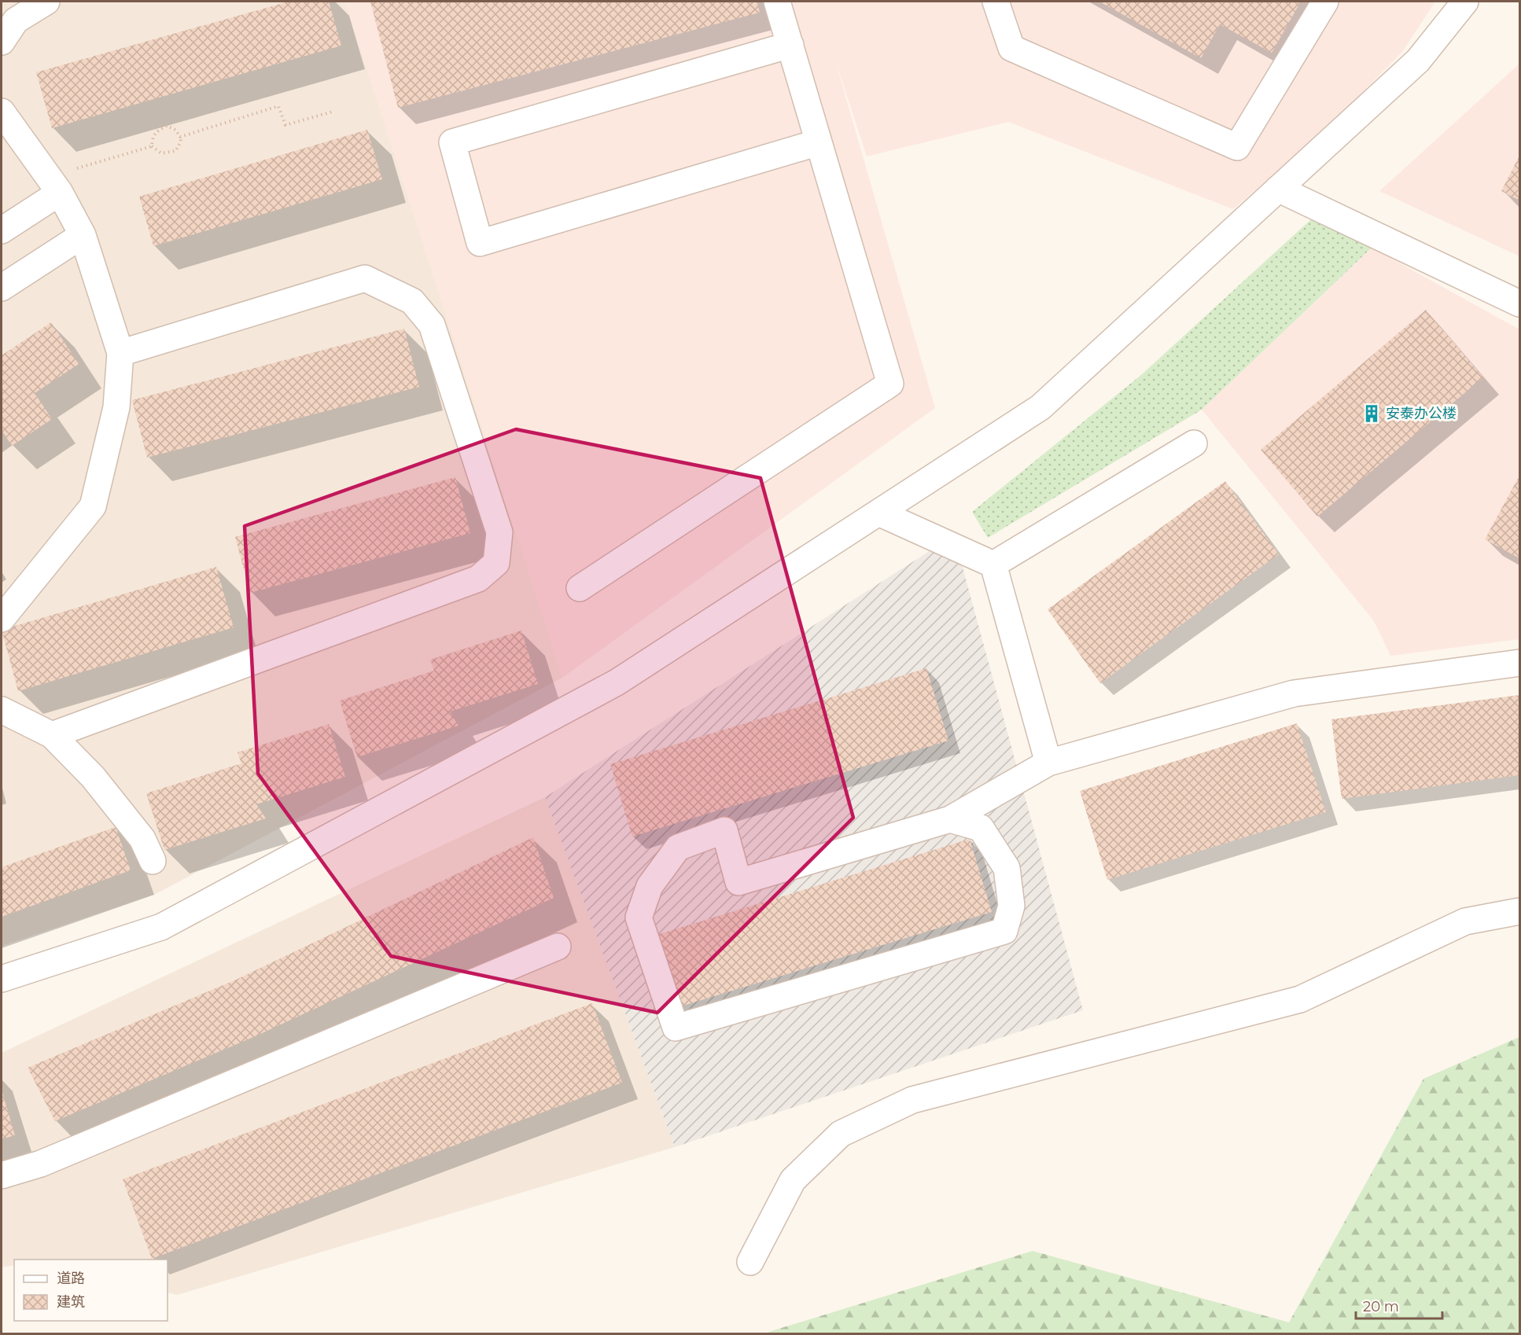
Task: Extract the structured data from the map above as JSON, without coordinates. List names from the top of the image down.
{
  "places": {
    "building": ["安泰办公楼"]
  },
  "legend": ["道路", "建筑"],
  "scale_bar": "20 m"
}
